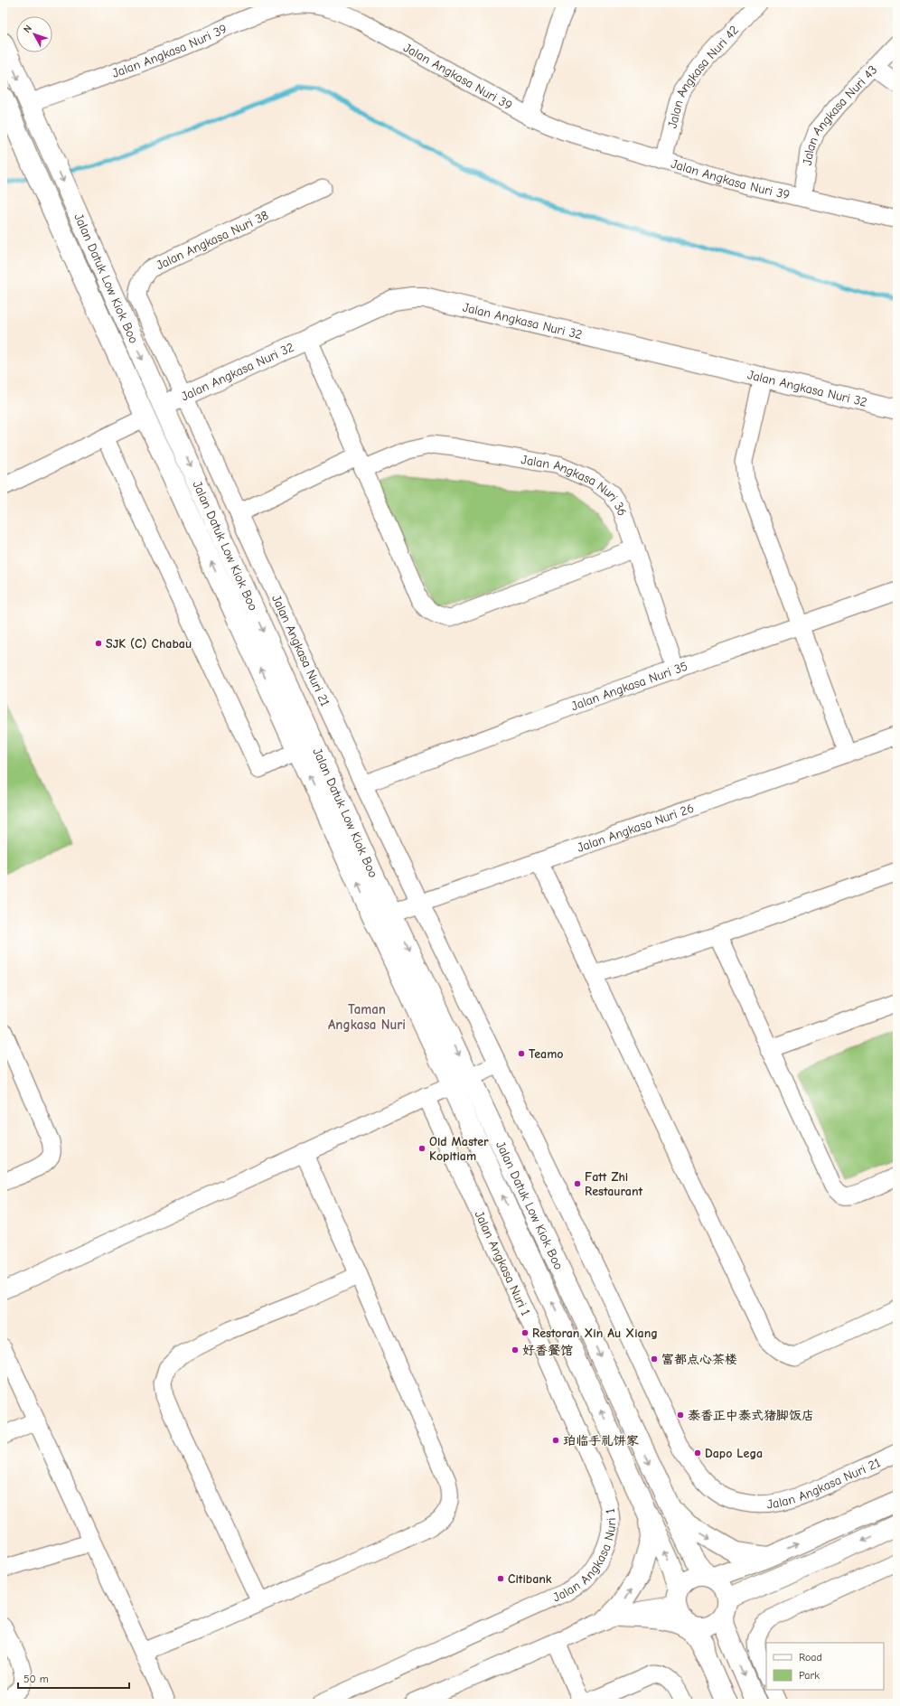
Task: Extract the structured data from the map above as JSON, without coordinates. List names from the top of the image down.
{
  "streets": {
    "main road": ["Jalan Datuk Low Kiok Boo", "Jalan Angkasa Nuri 32"],
    "street": [
      "Jalan Angkasa Nuri 39",
      "Jalan Angkasa Nuri 42",
      "Jalan Angkasa Nuri 43",
      "Jalan Angkasa Nuri 38",
      "Jalan Angkasa Nuri 36",
      "Jalan Angkasa Nuri 21",
      "Jalan Angkasa Nuri 35",
      "Jalan Angkasa Nuri 26",
      "Jalan Angkasa Nuri 1"
    ]
  },
  "crossings": [
    ["Jalan Angkasa Nuri 39", "Jalan Angkasa Nuri 42"],
    ["Jalan Angkasa Nuri 39", "Jalan Angkasa Nuri 43"],
    ["Jalan Angkasa Nuri 39", "Jalan Datuk Low Kiok Boo"],
    ["Jalan Angkasa Nuri 38", "Jalan Angkasa Nuri 32"],
    ["Jalan Angkasa Nuri 38", "Jalan Angkasa Nuri 21"],
    ["Jalan Datuk Low Kiok Boo", "Jalan Angkasa Nuri 32"],
    ["Jalan Datuk Low Kiok Boo", "Jalan Angkasa Nuri 26"],
    ["Jalan Angkasa Nuri 32", "Jalan Angkasa Nuri 21"],
    ["Jalan Angkasa Nuri 36", "Jalan Angkasa Nuri 21"],
    ["Jalan Angkasa Nuri 36", "Jalan Angkasa Nuri 35"],
    ["Jalan Angkasa Nuri 21", "Jalan Angkasa Nuri 35"],
    ["Jalan Angkasa Nuri 21", "Jalan Angkasa Nuri 26"]
  ],
  "districts": ["Taman Angkasa Nuri"],
  "places": [
    "SJK (C) Chabau",
    "Teamo",
    "Old Master Kopitiam",
    "Fatt Zhi Restaurant",
    "Restoran Xin Au Xiang",
    "好香餐馆",
    "富都点心茶楼",
    "泰香正中泰式猪脚饭店",
    "珀临手礼饼家",
    "Dapo Lega",
    "Citibank"
  ],
  "legend": ["Road", "Park"],
  "scale_bar": "50 m",
  "north": "top left"
}
